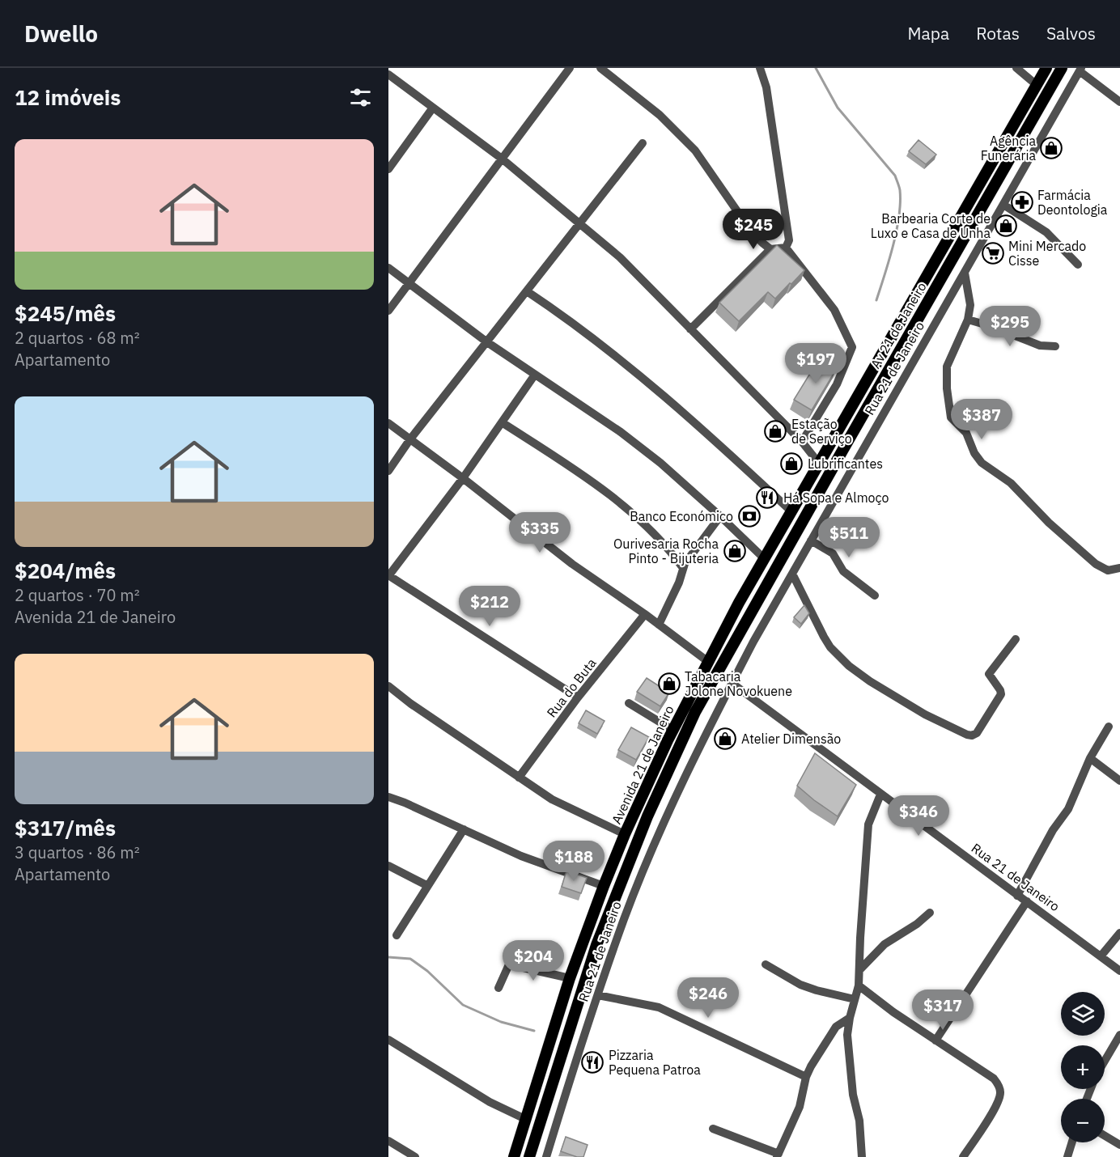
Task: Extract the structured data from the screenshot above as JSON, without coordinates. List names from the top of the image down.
{
  "streets": {
    "main road": ["Av 21 de Janeiro", "Rua 21 de Janeiro", "Avenida 21 de Janeiro"],
    "street": ["Rua do Buta"]
  },
  "crossings": [
    ["Av 21 de Janeiro", "Avenida 21 de Janeiro"],
    ["Rua 21 de Janeiro", "Avenida 21 de Janeiro"]
  ],
  "places": {
    "shop": [
      "Agência Funerária",
      "Barbearia Corte de Luxo e Casa de Unha",
      "Estação de Serviço",
      "Lubrificantes",
      "Ourivesaria Rocha Pinto - Bijuteria",
      "Tabacaria Jolone Novokuene",
      "Atelier Dimensão"
    ],
    "pharmacy": ["Farmácia Deontologia"],
    "supermarket": ["Mini Mercado Cisse"],
    "restaurant": ["Há Sopa e Almoço", "Pizzaria Pequena Patroa"],
    "bank": ["Banco Económico"]
  },
  "page": {
    "header": "Dwello",
    "nav": ["Mapa", "Rotas", "Salvos"],
    "heading": "12 imóveis",
    "list": [
      {
        "name": "$245/mês",
        "note": "2 quartos · 68 m² · Apartamento"
      },
      {
        "name": "$204/mês",
        "note": "2 quartos · 70 m² · Avenida 21 de Janeiro"
      },
      {
        "name": "$317/mês",
        "note": "3 quartos · 86 m² · Apartamento"
      }
    ],
    "price": [
      "$245",
      "$295",
      "$197",
      "$387",
      "$335",
      "$511",
      "$212",
      "$346",
      "$188",
      "$204",
      "$246",
      "$317"
    ],
    "map_buttons": ["+", "−"]
  }
}
